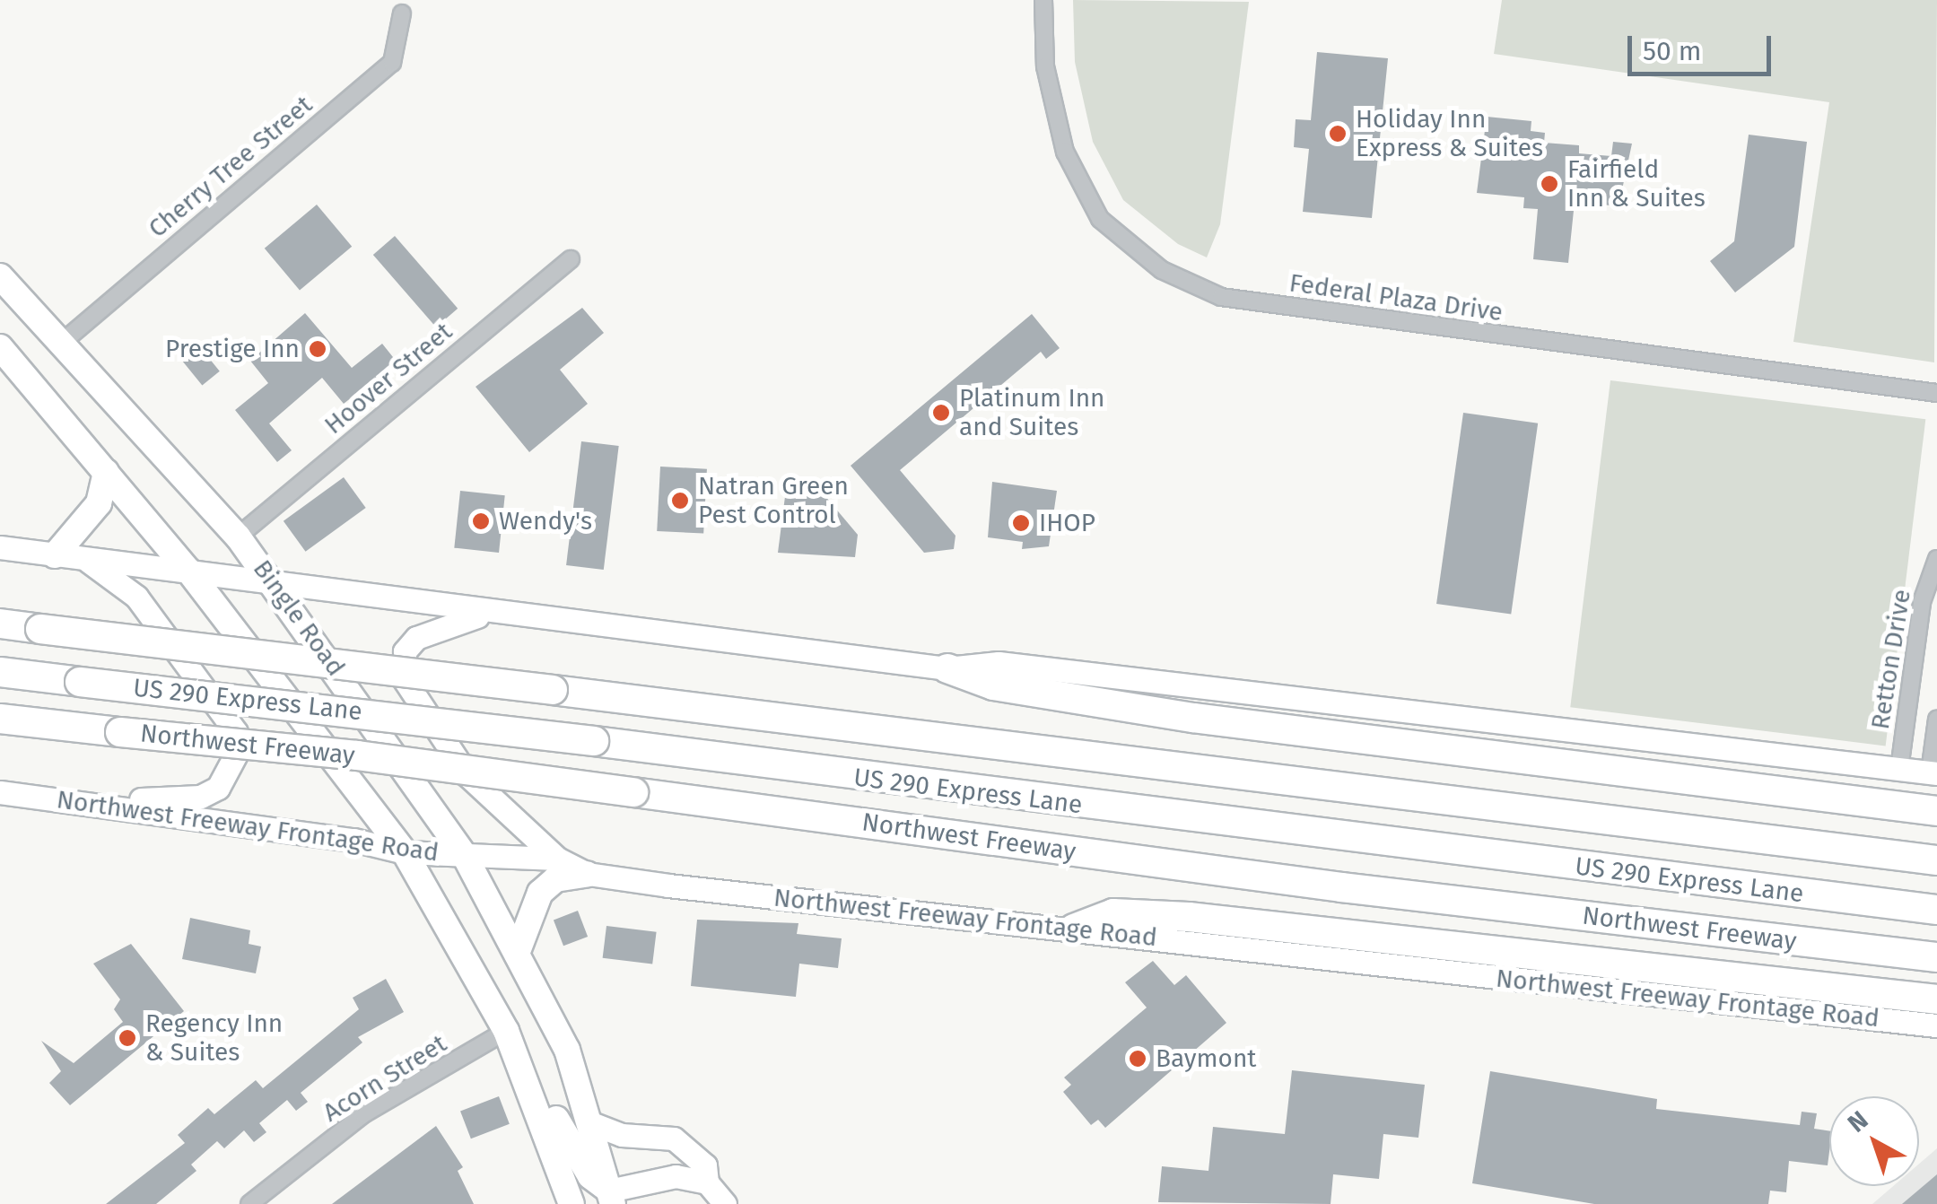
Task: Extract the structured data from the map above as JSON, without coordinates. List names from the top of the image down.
{
  "streets": {
    "highway": ["US 290 Express Lane", "Northwest Freeway"],
    "main road": ["Bingle Road", "Northwest Freeway Frontage Road"],
    "street": [
      "Cherry Tree Street",
      "Federal Plaza Drive",
      "Hoover Street",
      "Retton Drive",
      "Acorn Street"
    ]
  },
  "crossings": [
    ["Cherry Tree Street", "Bingle Road"],
    ["Hoover Street", "Bingle Road"],
    ["Bingle Road", "Northwest Freeway Frontage Road"]
  ],
  "places": [
    "Holiday Inn Express & Suites",
    "Fairfield Inn & Suites",
    "Prestige Inn",
    "Platinum Inn and Suites",
    "Natran Green Pest Control",
    "Wendy's",
    "IHOP",
    "Regency Inn & Suites",
    "Baymont"
  ],
  "scale_bar": "50 m",
  "north": "top left"
}
